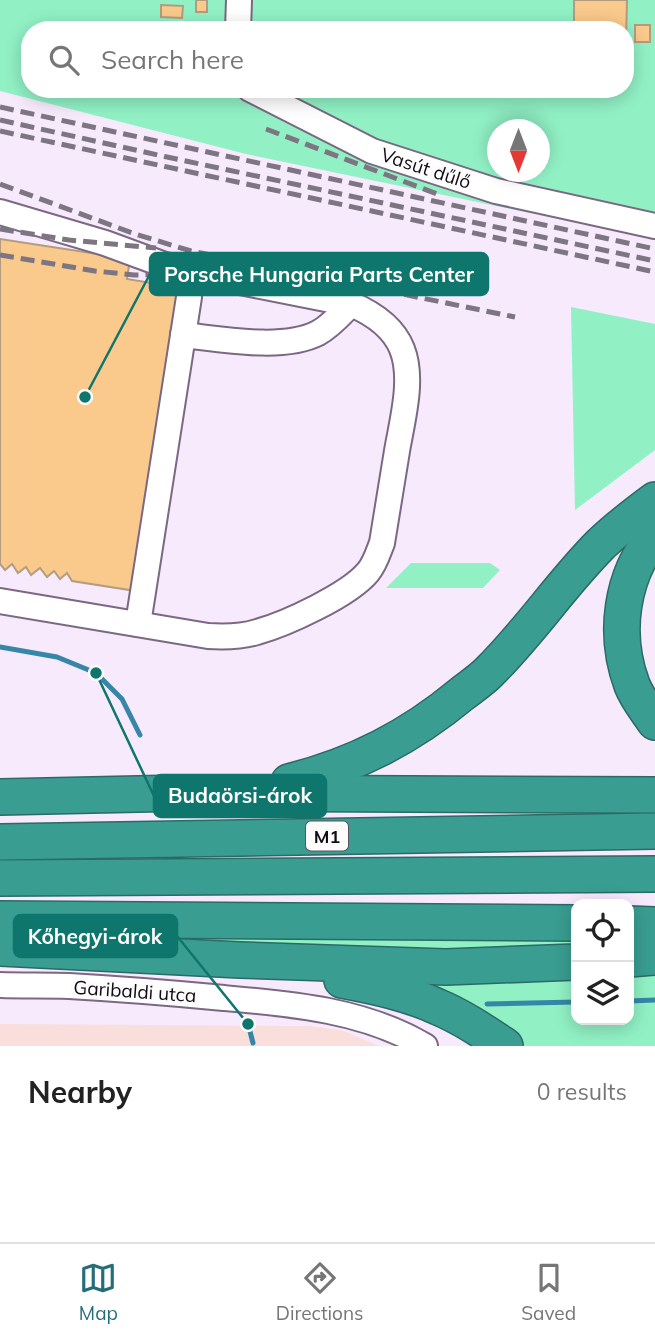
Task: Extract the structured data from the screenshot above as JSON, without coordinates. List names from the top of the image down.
{
  "streets": {
    "highway": ["M1"],
    "street": ["Vasút dűlő", "Garibaldi utca"]
  },
  "places": ["Porsche Hungaria Parts Center", "Budaörsi-árok", "Kőhegyi-árok"],
  "north": "bottom",
  "page": {
    "search": "Search here",
    "heading": ["Nearby", "0 results"],
    "nav": ["Map", "Directions", "Saved"]
  }
}
